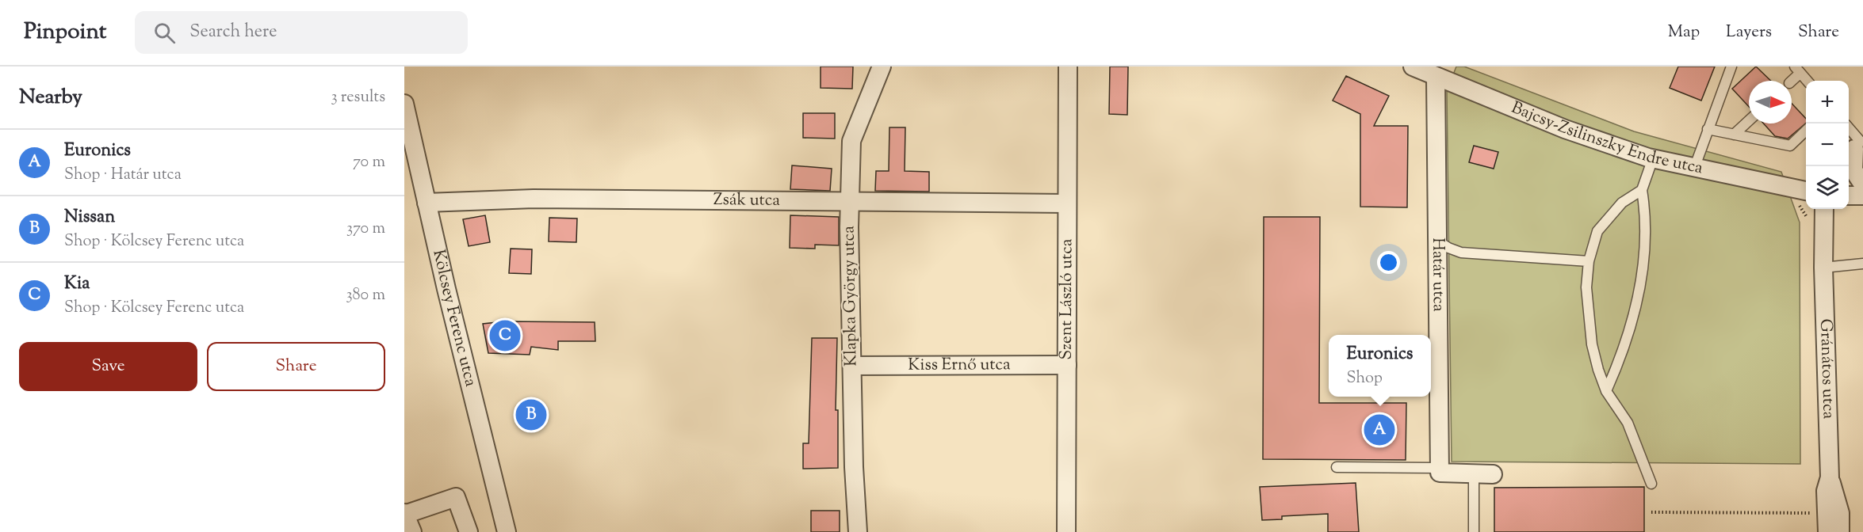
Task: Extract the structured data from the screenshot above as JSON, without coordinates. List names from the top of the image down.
{
  "streets": {
    "street": [
      "Bajcsy-Zsilinszky Endre utca",
      "Zsák utca",
      "Határ utca",
      "Klapka György utca",
      "Szent László utca",
      "Kölcsey Ferenc utca",
      "Kiss Ernő utca",
      "Gránátos utca"
    ]
  },
  "crossings": [
    ["Bajcsy-Zsilinszky Endre utca", "Határ utca"],
    ["Zsák utca", "Klapka György utca"],
    ["Zsák utca", "Szent László utca"],
    ["Zsák utca", "Kölcsey Ferenc utca"],
    ["Klapka György utca", "Kiss Ernő utca"],
    ["Szent László utca", "Kiss Ernő utca"]
  ],
  "north": "right",
  "page": {
    "header": "Pinpoint",
    "search": "Search here",
    "nav": ["Map", "Layers", "Share"],
    "heading": ["Nearby", "3 results"],
    "map_buttons": ["+", "−"],
    "list": [
      {
        "mark": "A",
        "name": "Euronics",
        "note": "Shop · Határ utca",
        "value": "70 m"
      },
      {
        "mark": "B",
        "name": "Nissan",
        "note": "Shop · Kölcsey Ferenc utca",
        "value": "370 m"
      },
      {
        "mark": "C",
        "name": "Kia",
        "note": "Shop · Kölcsey Ferenc utca",
        "value": "380 m"
      }
    ],
    "pins": ["C", "B", "A"],
    "buttons": ["Save", "Share"],
    "popup": ["Euronics", "Shop"]
  }
}
